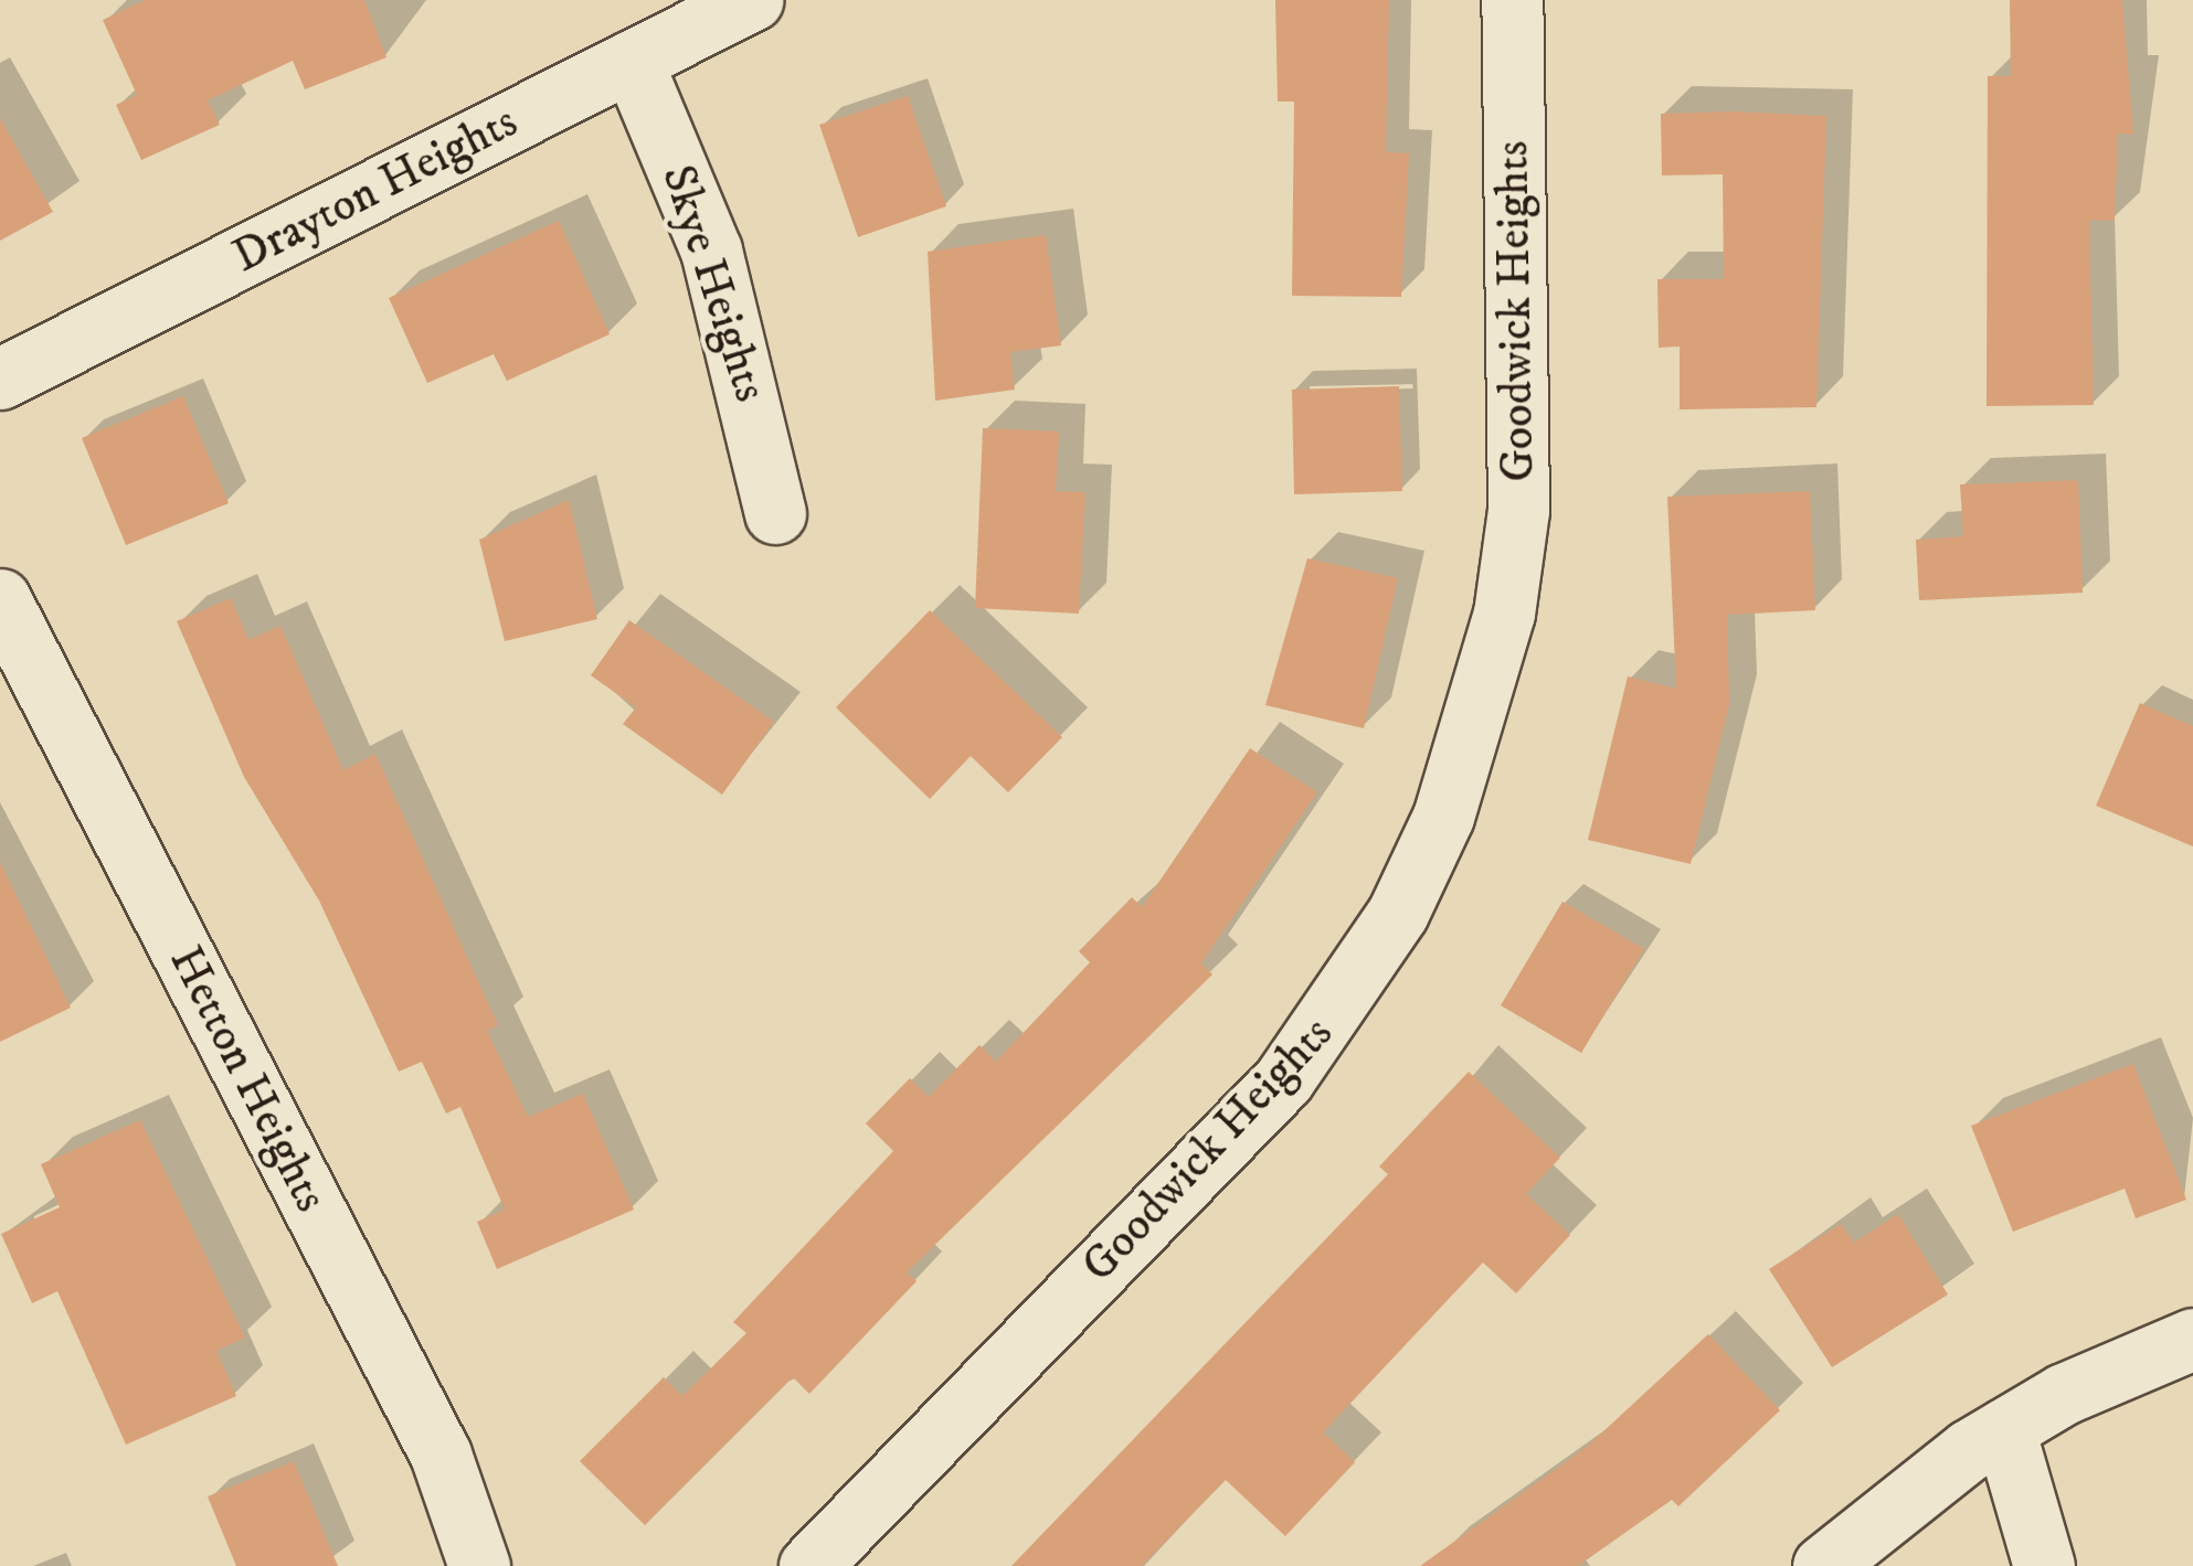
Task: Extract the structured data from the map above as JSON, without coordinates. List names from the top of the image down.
{
  "streets": {
    "street": [
      "Drayton Heights",
      "Skye Heights",
      "Goodwick Heights",
      "Hetton Heights"
    ]
  },
  "crossings": [
    ["Drayton Heights", "Skye Heights"]
  ]
}
